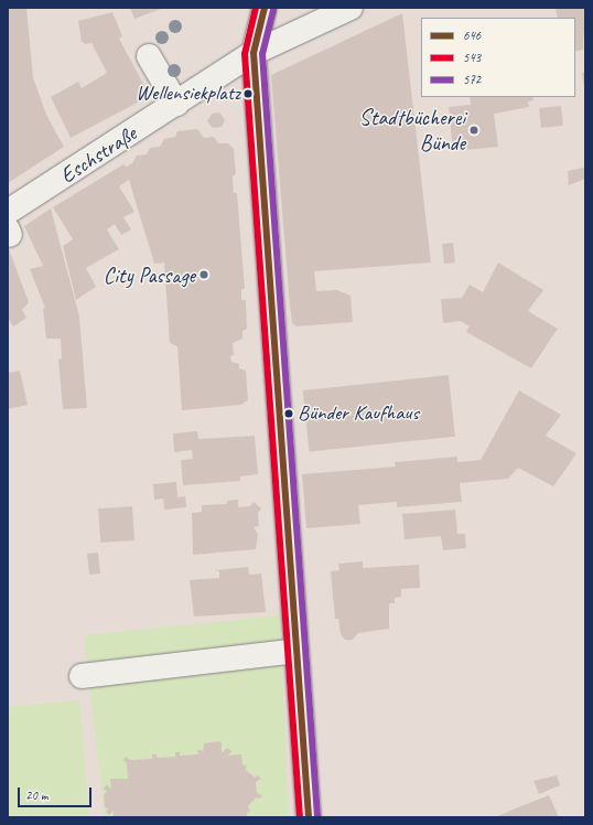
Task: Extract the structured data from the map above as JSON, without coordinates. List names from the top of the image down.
{
  "streets": {
    "street": ["Eschstraße"]
  },
  "places": [
    "Wellensiekplatz",
    "Stadtbücherei Bünde",
    "City Passage",
    "Bünder Kaufhaus"
  ],
  "lines": ["transit line 646", "transit line 543", "transit line 572"],
  "legend": ["646", "543", "572"],
  "scale_bar": "20 m"
}
